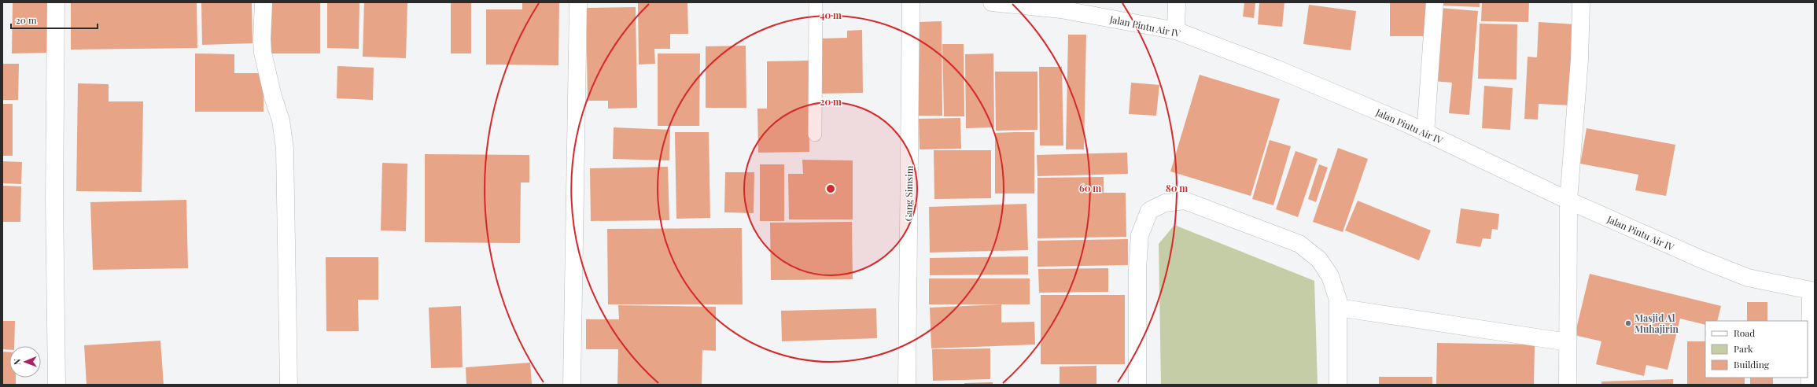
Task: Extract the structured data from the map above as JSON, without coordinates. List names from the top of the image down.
{
  "streets": {
    "street": ["Jalan Pintu Air IV", "Gang Simsim"]
  },
  "places": ["Masjid Al Muhajirin"],
  "legend": ["Road", "Park", "Building"],
  "scale_bar": "20 m",
  "north": "left",
  "rings": [
    "40 m",
    "20 m",
    "60 m",
    "80 m"
  ]
}
